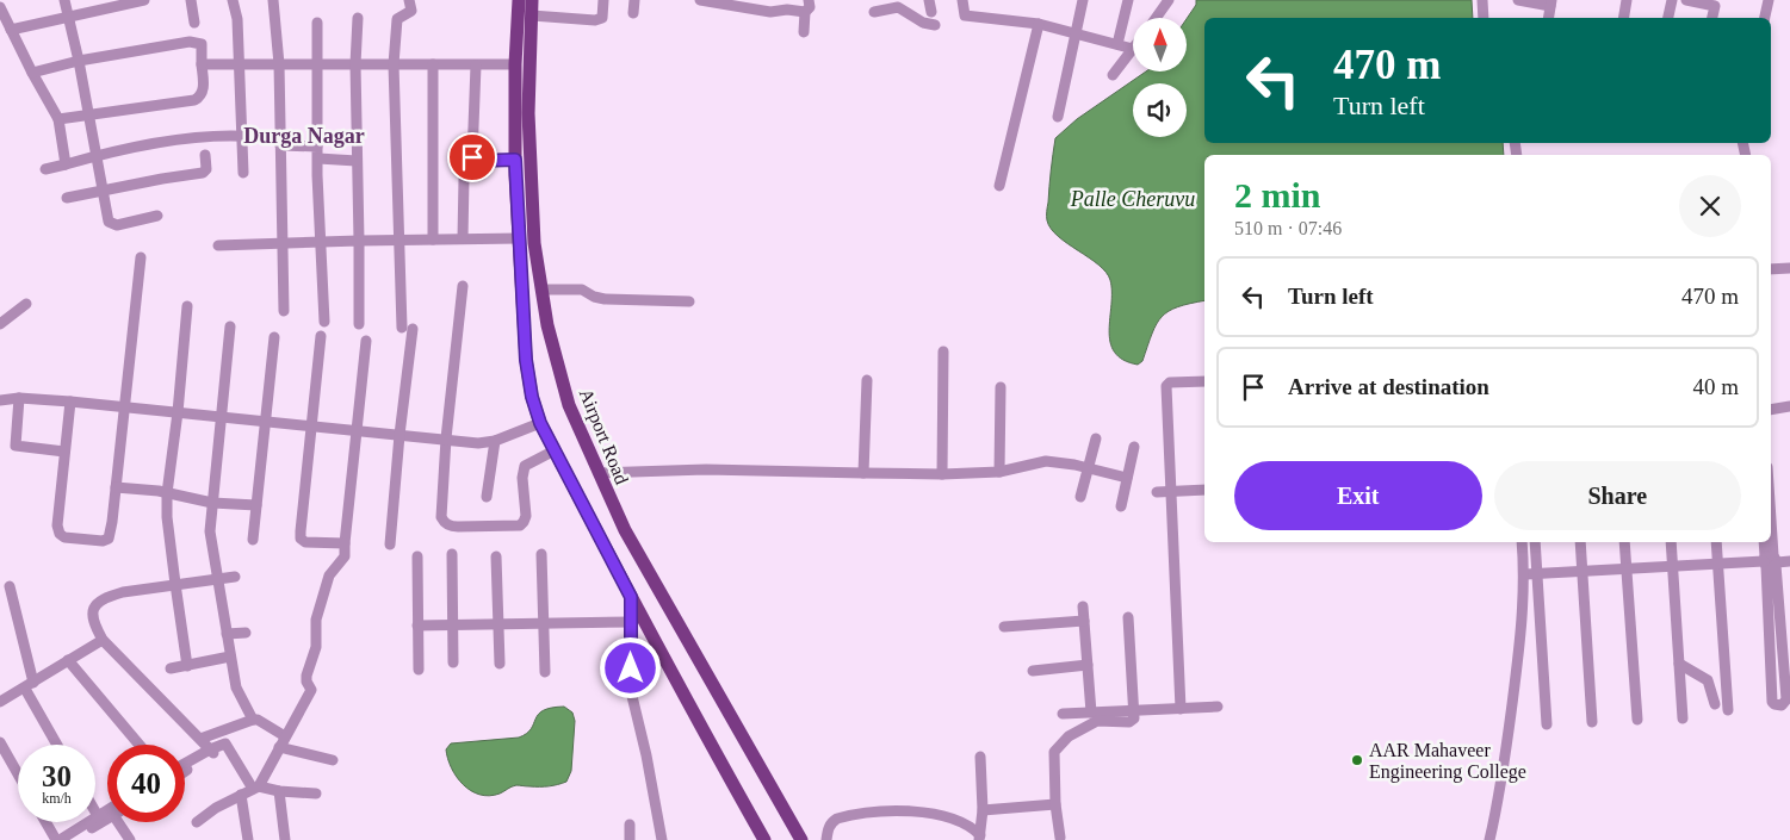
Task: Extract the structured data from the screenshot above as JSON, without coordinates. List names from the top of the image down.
{
  "streets": {
    "main road": ["Airport Road"]
  },
  "districts": ["Durga Nagar"],
  "water": ["Palle Cheruvu"],
  "places": ["AAR Mahaveer Engineering College"],
  "north": "top",
  "page": {
    "turn": ["470 m", "Turn left"],
    "heading": ["2 min", "510 m · 07:46"],
    "list": [
      {
        "name": "Turn left",
        "value": "470 m"
      },
      {
        "name": "Arrive at destination",
        "value": "40 m"
      }
    ],
    "buttons": ["Exit", "Share"],
    "speed": "30 km/h",
    "limit": "40"
  }
}
